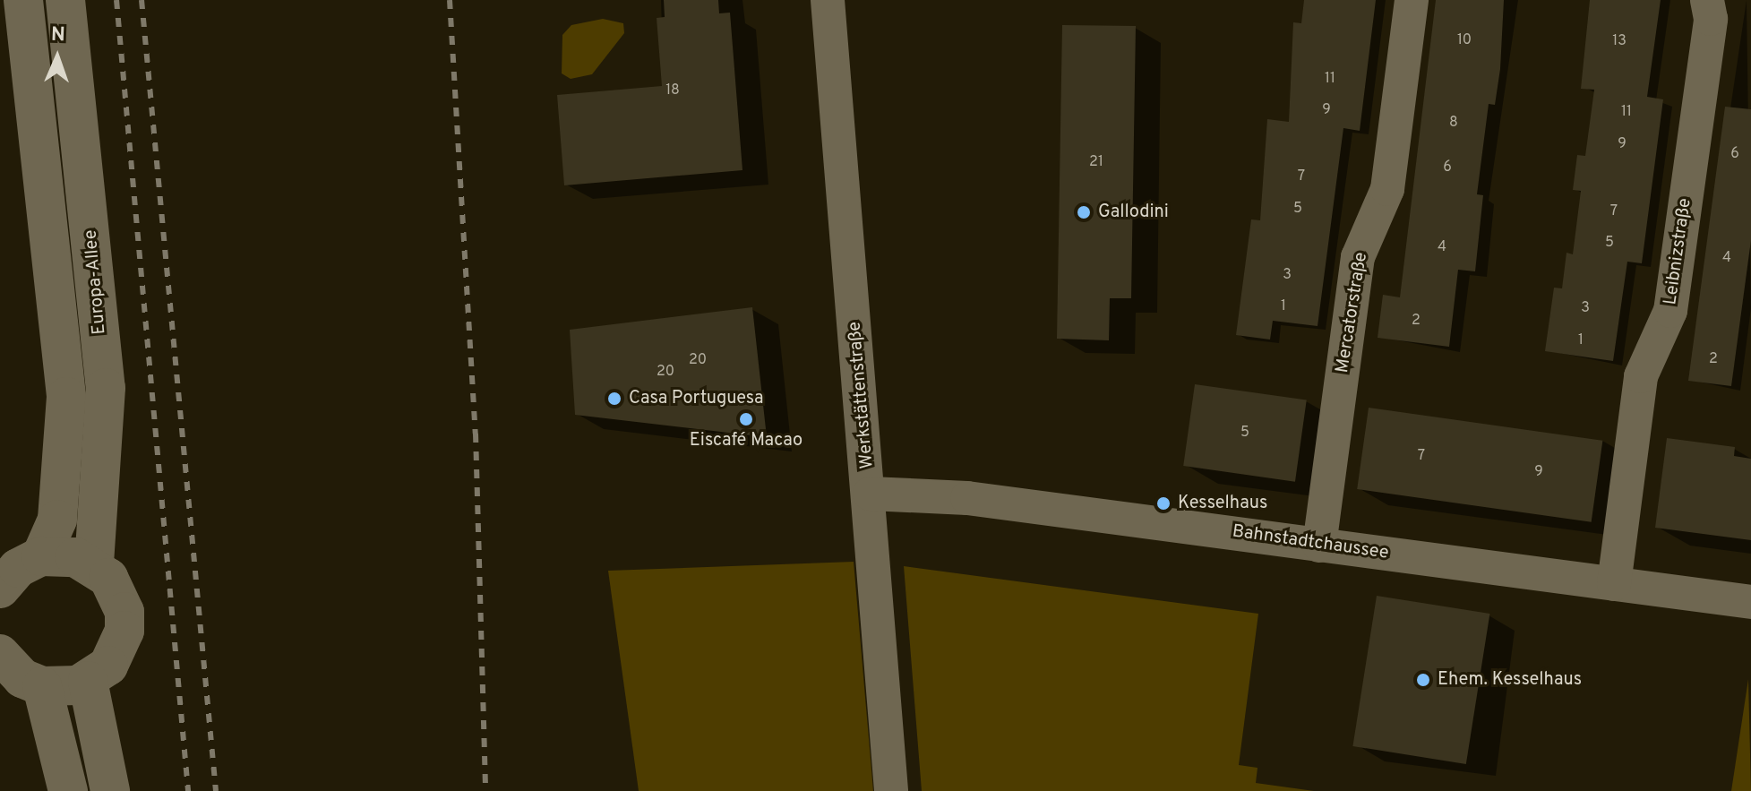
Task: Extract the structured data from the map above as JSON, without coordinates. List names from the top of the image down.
{
  "streets": {
    "main road": ["Europa-Allee"],
    "street": [
      "Leibnizstraße",
      "Mercatorstraße",
      "Werkstättenstraße",
      "Bahnstadtchaussee"
    ]
  },
  "crossings": [
    ["Leibnizstraße", "Bahnstadtchaussee"],
    ["Mercatorstraße", "Bahnstadtchaussee"],
    ["Werkstättenstraße", "Bahnstadtchaussee"]
  ],
  "places": [
    "Gallodini",
    "Casa Portuguesa",
    "Eiscafé Macao",
    "Kesselhaus",
    "Ehem. Kesselhaus"
  ],
  "house_numbers": [
    "10",
    "13",
    "11",
    "18",
    "9",
    "11",
    "8",
    "9",
    "6",
    "21",
    "6",
    "7",
    "5",
    "7",
    "5",
    "4",
    "4",
    "3",
    "1",
    "3",
    "2",
    "1",
    "2",
    "20",
    "20",
    "5",
    "7",
    "9"
  ],
  "north": "top"
}
